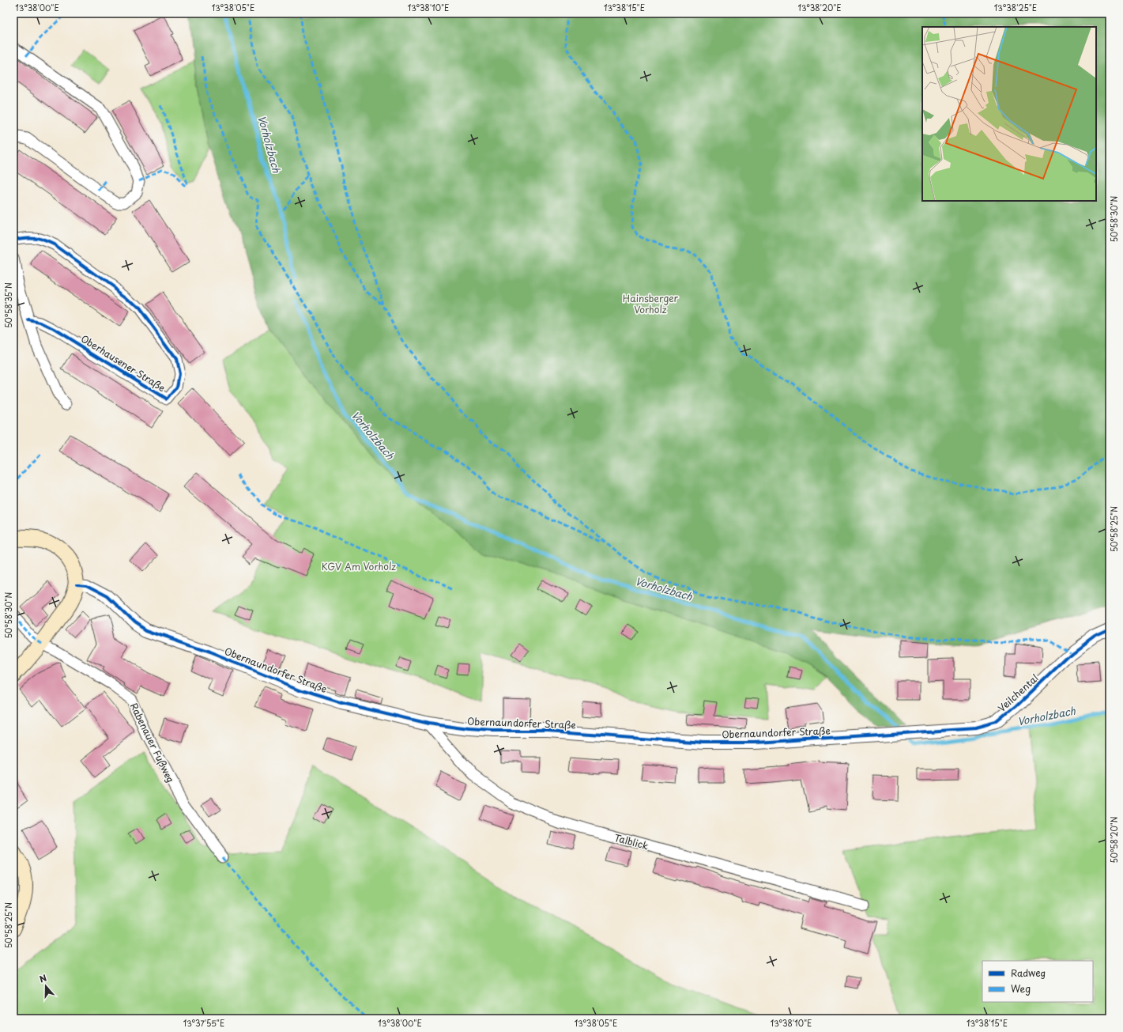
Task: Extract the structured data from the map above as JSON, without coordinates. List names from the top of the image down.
{
  "streets": {
    "street": [
      "Oberhausener Straße",
      "Obernaundorfer Straße",
      "Veilchental",
      "Rabenauer Fußweg",
      "Talblick"
    ]
  },
  "crossings": [
    ["Obernaundorfer Straße", "Veilchental"],
    ["Obernaundorfer Straße", "Talblick"]
  ],
  "water": ["Vorholzbach"],
  "parks": ["Hainsberger Vorholz", "KGV Am Vorholz"],
  "legend": ["Radweg", "Weg"],
  "north": "top",
  "coordinates": [
    "13°38'00\"E",
    "13°38'05\"E",
    "13°38'10\"E",
    "13°38'15\"E",
    "13°38'20\"E",
    "13°38'25\"E",
    "50°58'30\"N",
    "50°58'35\"N",
    "50°58'25\"N",
    "50°58'20\"N",
    "13°37'55\"E"
  ]
}
